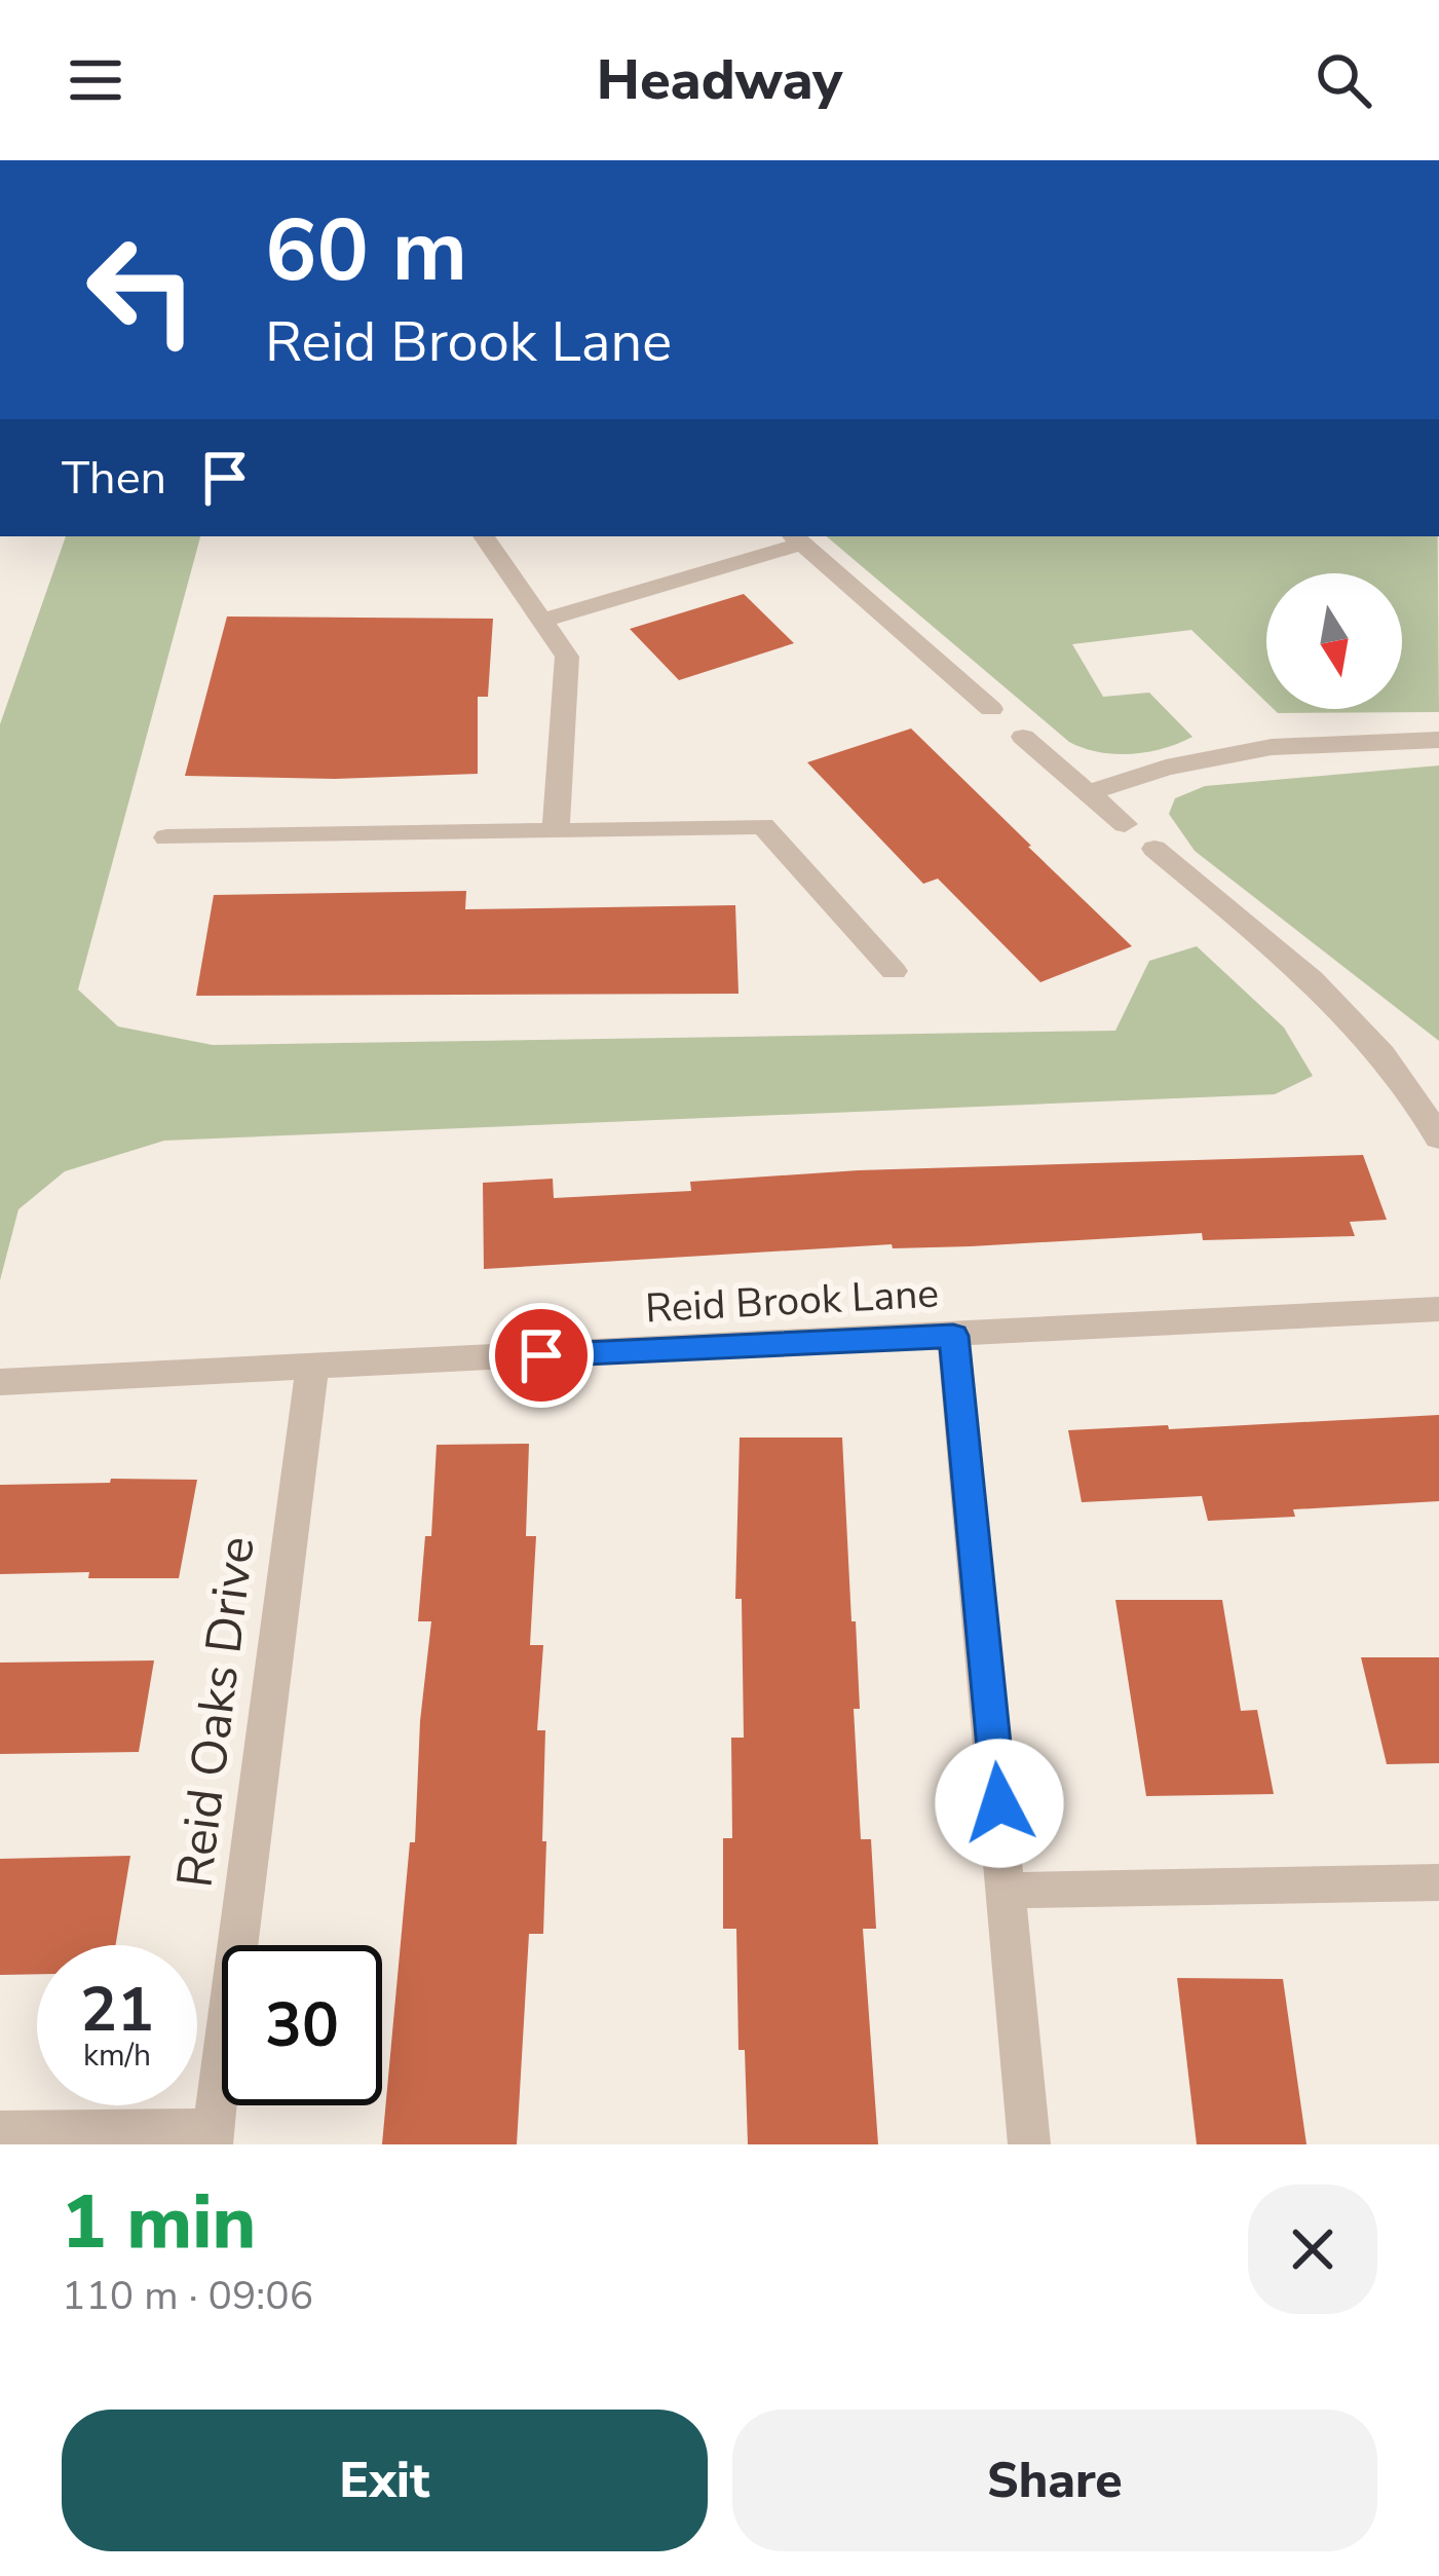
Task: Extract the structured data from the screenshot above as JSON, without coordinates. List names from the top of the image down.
{
  "streets": {
    "street": ["Reid Brook Lane", "Reid Oaks Drive"]
  },
  "crossings": [
    ["Reid Brook Lane", "Reid Oaks Drive"]
  ],
  "north": "bottom",
  "page": {
    "header": "Headway",
    "turn": ["60 m", "Reid Brook Lane"],
    "then": "Then",
    "speed": "21 km/h",
    "limit": "30",
    "heading": ["1 min", "110 m · 09:06"],
    "buttons": ["Exit", "Share"]
  }
}
